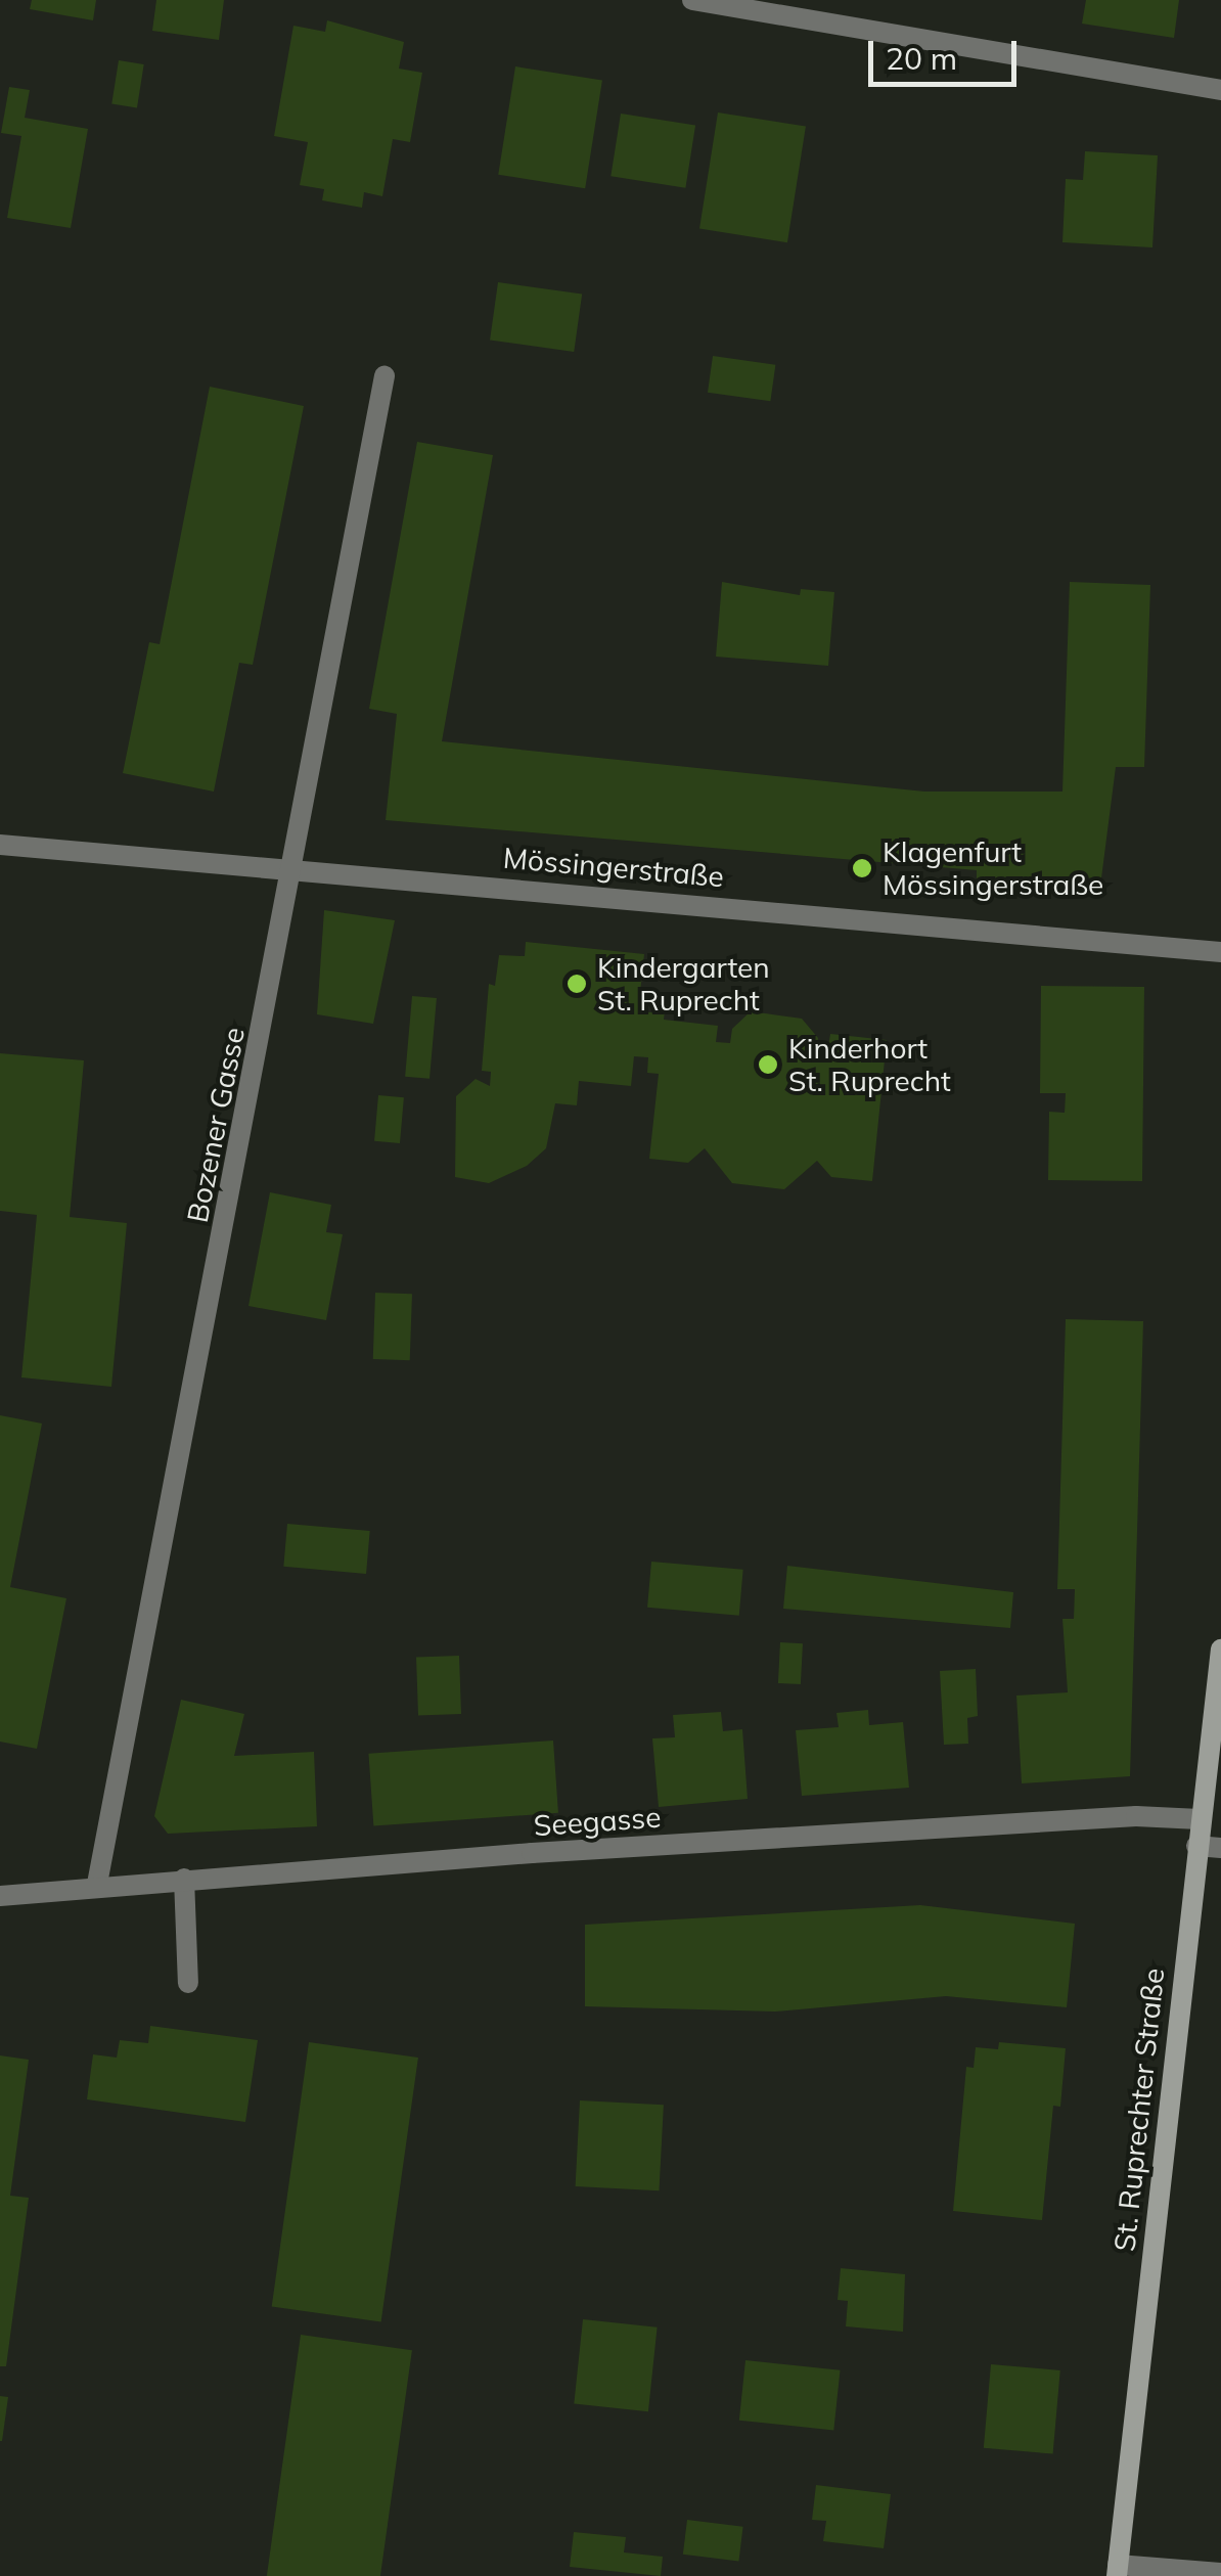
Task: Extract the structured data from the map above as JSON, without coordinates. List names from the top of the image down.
{
  "streets": {
    "street": [
      "Mössingerstraße",
      "Bozener Gasse",
      "Seegasse",
      "St. Ruprechter Straße"
    ]
  },
  "crossings": [
    ["Mössingerstraße", "Bozener Gasse"],
    ["Bozener Gasse", "Seegasse"],
    ["Seegasse", "St. Ruprechter Straße"]
  ],
  "places": ["Klagenfurt Mössingerstraße", "Kindergarten St. Ruprecht", "Kinderhort St. Ruprecht"],
  "scale_bar": "20 m"
}
